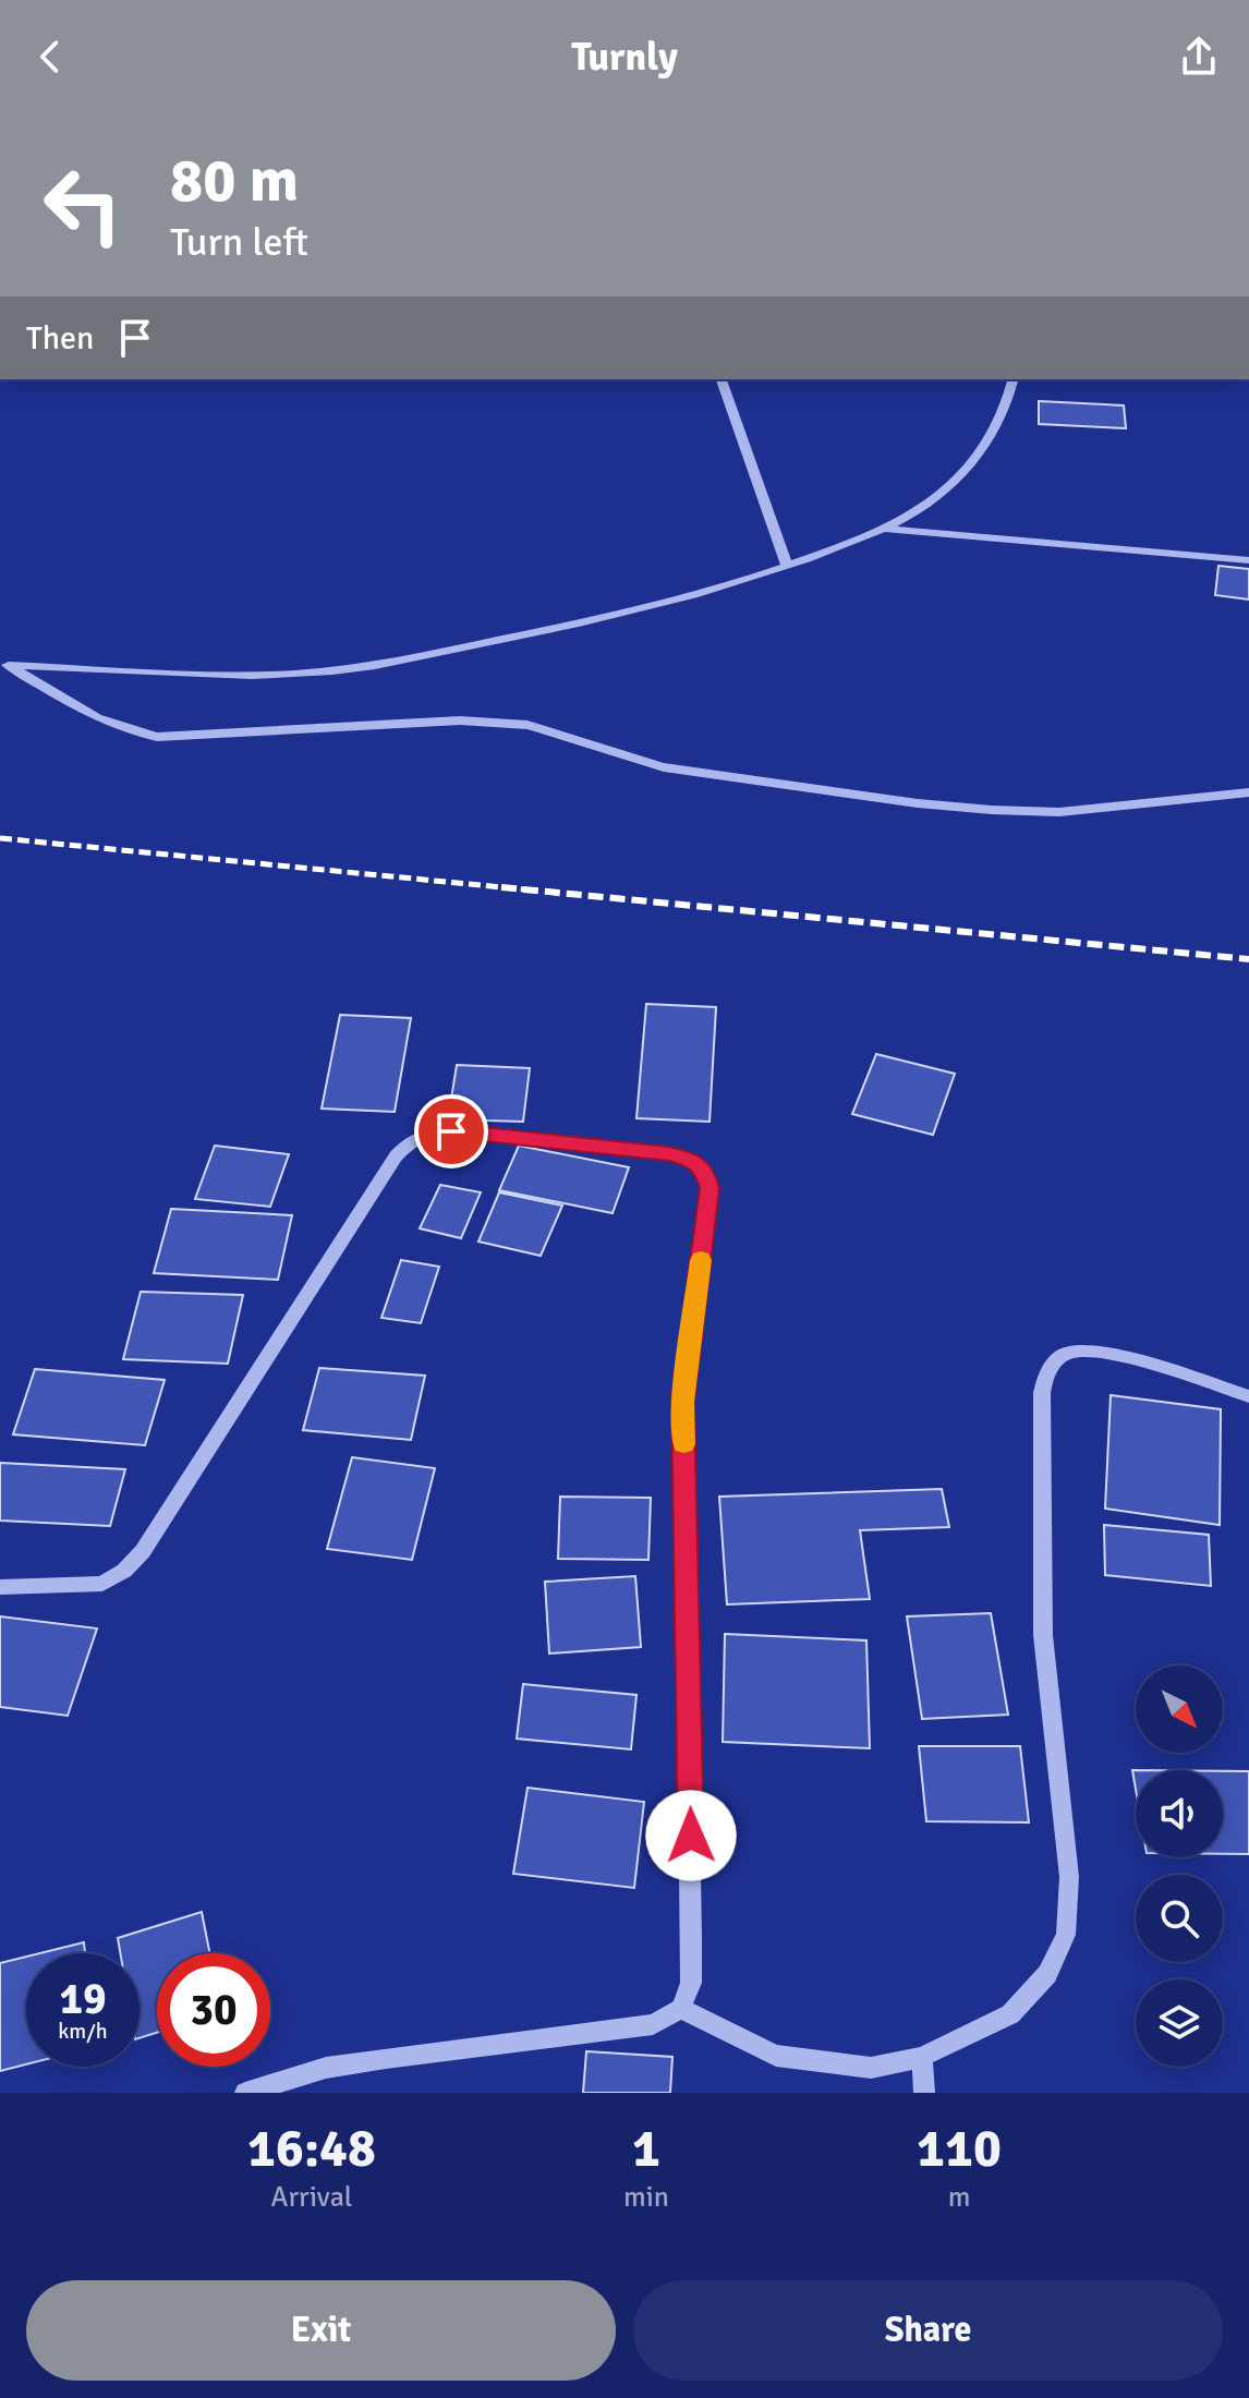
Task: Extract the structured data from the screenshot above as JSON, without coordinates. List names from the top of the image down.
{
  "north": "bottom right",
  "page": {
    "header": "Turnly",
    "turn": ["80 m", "Turn left"],
    "then": "Then",
    "speed": "19 km/h",
    "limit": "30",
    "eta": [
      "16:48",
      "Arrival",
      "1",
      "min",
      "110",
      "m"
    ],
    "buttons": ["Exit", "Share"]
  }
}
